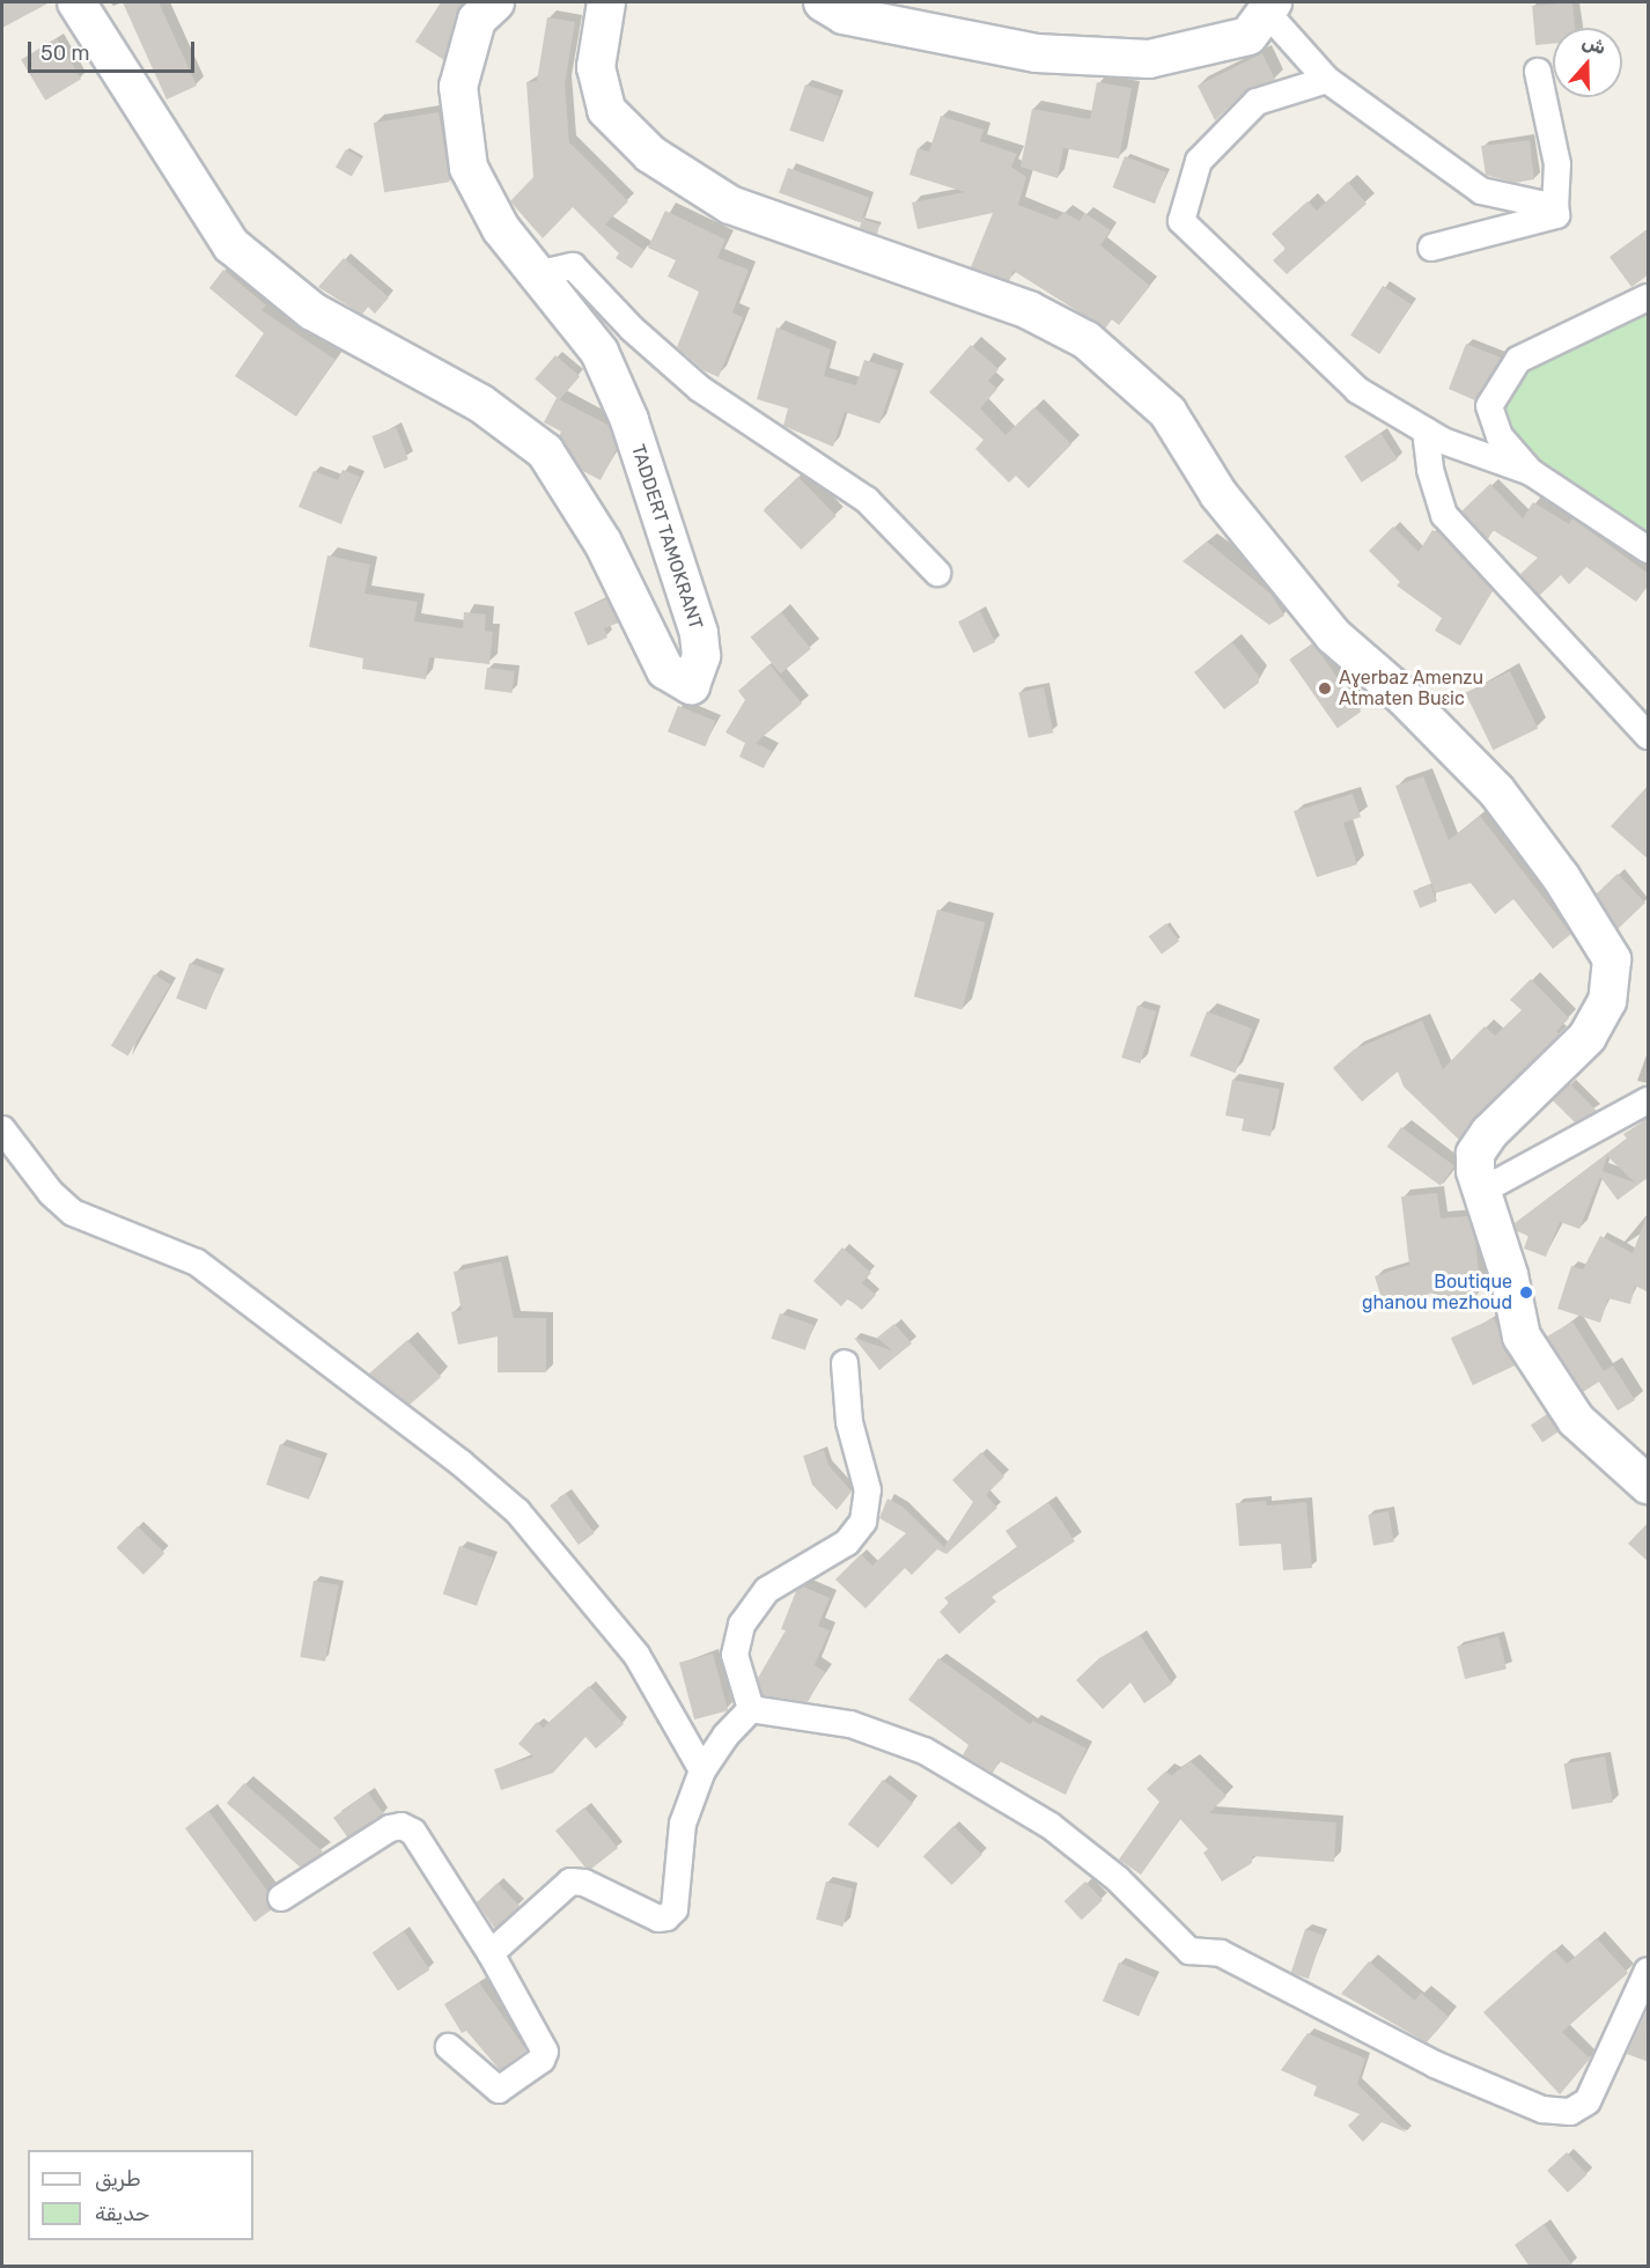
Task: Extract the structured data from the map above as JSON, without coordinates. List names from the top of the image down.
{
  "streets": {
    "main road": ["TADDERT TAMOKRANT"]
  },
  "places": ["Aɣerbaz Amenzu Atmaten Buɛic", "Boutique ghanou mezhoud"],
  "legend": ["طريق", "حديقة"],
  "scale_bar": "50 m",
  "north": "top"
}
